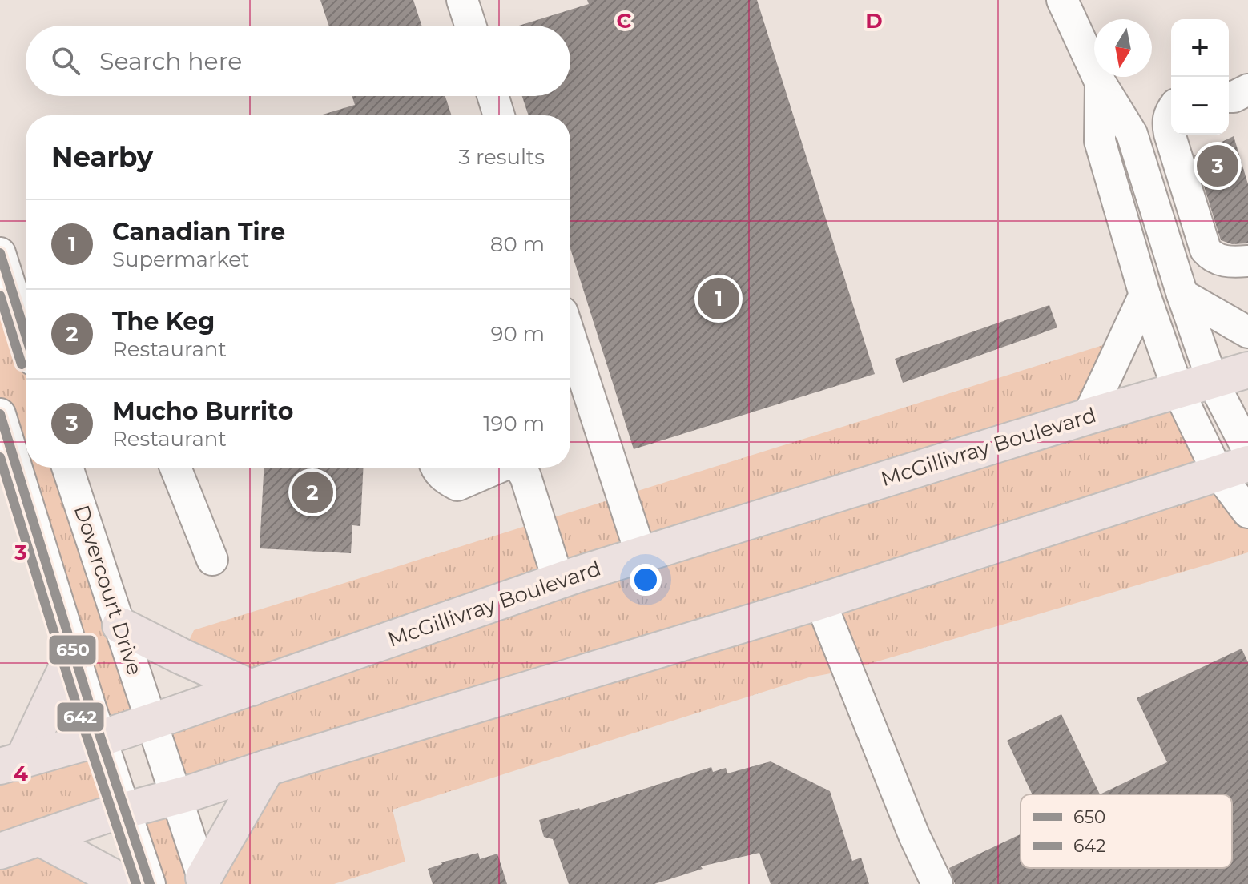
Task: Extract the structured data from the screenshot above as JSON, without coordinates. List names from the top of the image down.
{
  "streets": {
    "main road": ["McGillivray Boulevard"],
    "street": ["Dovercourt Drive"]
  },
  "crossings": [
    ["McGillivray Boulevard", "Dovercourt Drive"]
  ],
  "lines": ["transit line 650", "transit line 642"],
  "legend": ["650", "642"],
  "north": "bottom",
  "page": {
    "map_buttons": ["+", "−"],
    "search": "Search here",
    "heading": ["Nearby", "3 results"],
    "pins": ["3", "1", "2"],
    "list": [
      {
        "mark": "1",
        "name": "Canadian Tire",
        "note": "Supermarket",
        "value": "80 m"
      },
      {
        "mark": "2",
        "name": "The Keg",
        "note": "Restaurant",
        "value": "90 m"
      },
      {
        "mark": "3",
        "name": "Mucho Burrito",
        "note": "Restaurant",
        "value": "190 m"
      }
    ]
  },
  "grid": {
    "columns": ["C", "D"],
    "rows": ["3", "4"]
  }
}
